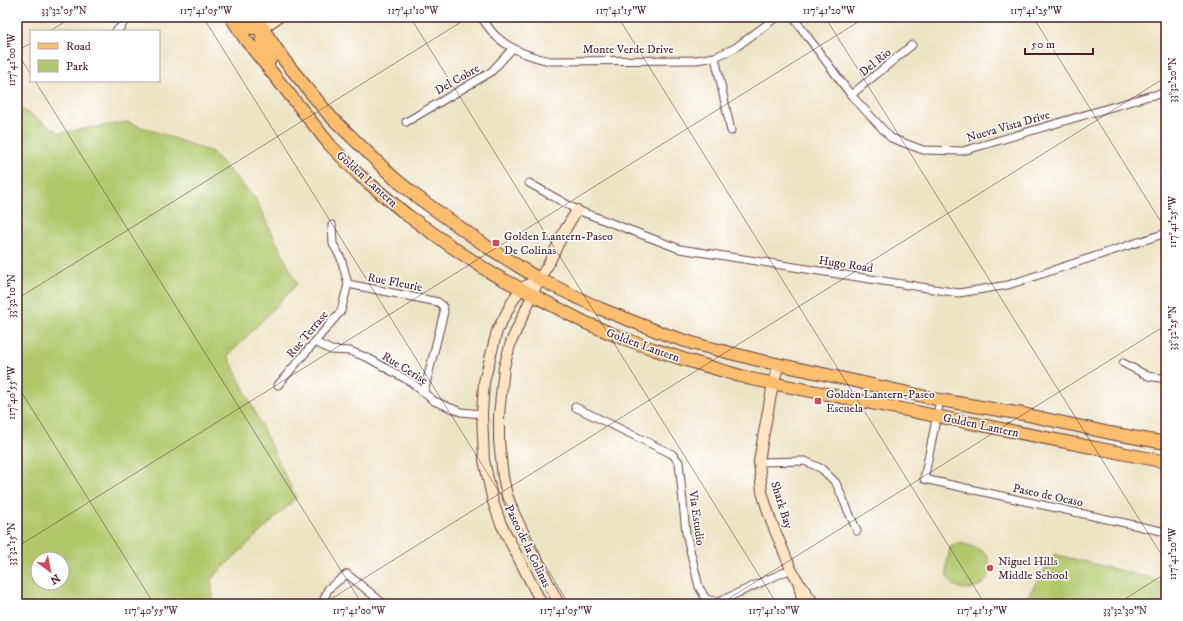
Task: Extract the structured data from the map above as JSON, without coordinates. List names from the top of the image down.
{
  "streets": {
    "main road": ["Golden Lantern", "Shark Bay", "Paseo de la Colinas"],
    "street": [
      "Monte Verde Drive",
      "Del Rio",
      "Del Cobre",
      "Nueva Vista Drive",
      "Hugo Road",
      "Rue Fleurie",
      "Rue Terrase",
      "Rue Cerise",
      "Paseo de Ocaso",
      "Via Estudio"
    ]
  },
  "crossings": [
    ["Monte Verde Drive", "Del Cobre"],
    ["Del Rio", "Nueva Vista Drive"],
    ["Golden Lantern", "Paseo de Ocaso"],
    ["Golden Lantern", "Shark Bay"],
    ["Golden Lantern", "Paseo de la Colinas"],
    ["Hugo Road", "Paseo de la Colinas"],
    ["Rue Fleurie", "Rue Terrase"],
    ["Rue Fleurie", "Rue Cerise"],
    ["Rue Terrase", "Rue Cerise"],
    ["Rue Cerise", "Paseo de la Colinas"],
    ["Shark Bay", "Via Estudio"]
  ],
  "places": {
    "transit": ["Golden Lantern-Paseo De Colinas", "Golden Lantern-Paseo Escuela"],
    "other": ["Niguel Hills Middle School"]
  },
  "legend": ["Road", "Park"],
  "scale_bar": "50 m",
  "north": "bottom right",
  "coordinates": [
    "33°32'05\"N",
    "117°41'05\"W",
    "117°41'10\"W",
    "117°41'15\"W",
    "117°41'20\"W",
    "117°41'25\"W",
    "117°41'00\"W",
    "33°32'20\"N",
    "33°32'10\"N",
    "33°32'25\"N",
    "117°40'55\"W",
    "33°32'15\"N",
    "33°32'30\"N"
  ]
}
